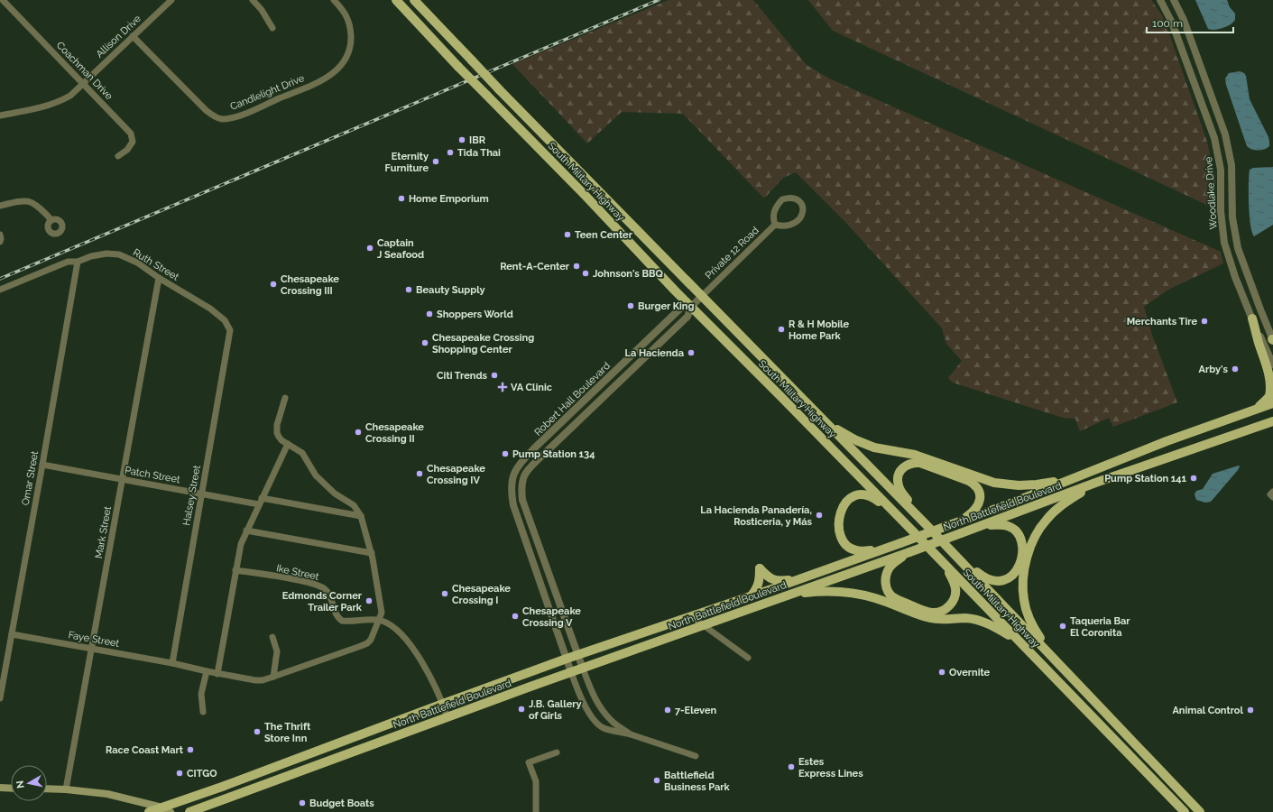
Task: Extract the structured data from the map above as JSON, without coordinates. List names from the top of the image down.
{
  "streets": {
    "main road": ["South Military Highway", "North Battlefield Boulevard"],
    "street": [
      "Allison Drive",
      "Coachman Drive",
      "Candlelight Drive",
      "Woodlake Drive",
      "Private 12 Road",
      "Ruth Street",
      "Robert Hall Boulevard",
      "Patch Street",
      "Omar Street",
      "Halsey Street",
      "Mark Street",
      "Ike Street",
      "Faye Street"
    ]
  },
  "crossings": [
    ["Allison Drive", "Coachman Drive"],
    ["Allison Drive", "Candlelight Drive"],
    ["South Military Highway", "Private 12 Road"],
    ["South Military Highway", "Robert Hall Boulevard"],
    ["Private 12 Road", "Robert Hall Boulevard"],
    ["Ruth Street", "Omar Street"],
    ["Ruth Street", "Halsey Street"],
    ["Ruth Street", "Mark Street"],
    ["Robert Hall Boulevard", "North Battlefield Boulevard"],
    ["Patch Street", "Omar Street"],
    ["Patch Street", "Halsey Street"],
    ["Patch Street", "Mark Street"],
    ["Omar Street", "Faye Street"],
    ["Halsey Street", "Faye Street"],
    ["Mark Street", "Faye Street"]
  ],
  "places": {
    "other": [
      "IBR",
      "Tida Thai",
      "Eternity Furniture",
      "Home Emporium",
      "Teen Center",
      "Captain J Seafood",
      "Rent-A-Center",
      "Johnson's BBQ",
      "Chesapeake Crossing III",
      "Beauty Supply",
      "Burger King",
      "Shoppers World",
      "Merchants Tire",
      "R & H Mobile Home Park",
      "Chesapeake Crossing Shopping Center",
      "La Hacienda",
      "Arby's",
      "Citi Trends",
      "Chesapeake Crossing II",
      "Pump Station 134",
      "Chesapeake Crossing IV",
      "Pump Station 141",
      "La Hacienda Panadería, Rosticeria, y Más",
      "Chesapeake Crossing I",
      "Edmonds Corner Trailer Park",
      "Chesapeake Crossing V",
      "Taqueria Bar El Coronita",
      "Overnite",
      "J.B. Gallery of Girls",
      "7-Eleven",
      "Animal Control",
      "The Thrift Store Inn",
      "Race Coast Mart",
      "Estes Express Lines",
      "CITGO",
      "Battlefield Business Park",
      "Budget Boats"
    ],
    "health": ["VA Clinic"]
  },
  "scale_bar": "100 m",
  "north": "left"
}
